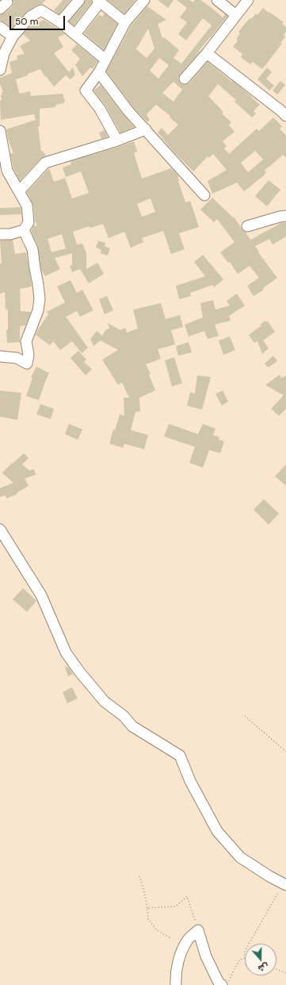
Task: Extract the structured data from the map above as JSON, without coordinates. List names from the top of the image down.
{
  "scale_bar": "50 m",
  "north": "bottom"
}
